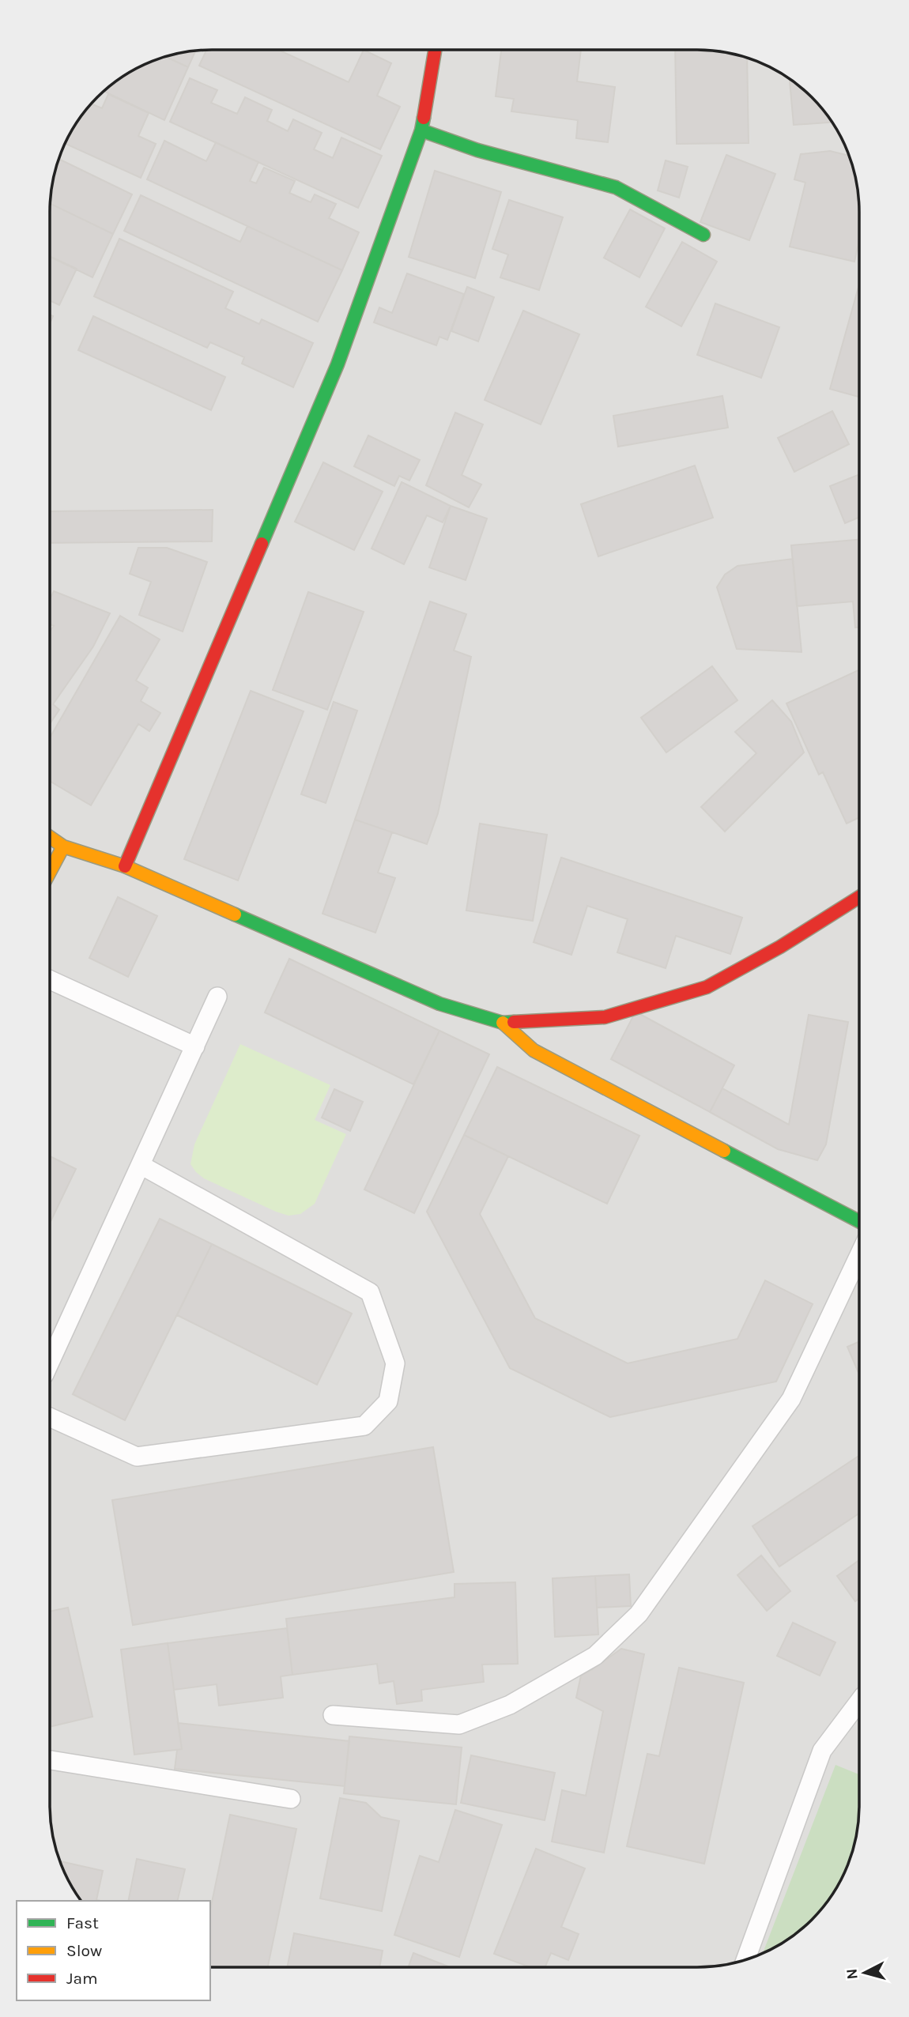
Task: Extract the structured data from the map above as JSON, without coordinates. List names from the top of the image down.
{
  "legend": ["Fast", "Slow", "Jam"],
  "north": "left"
}
